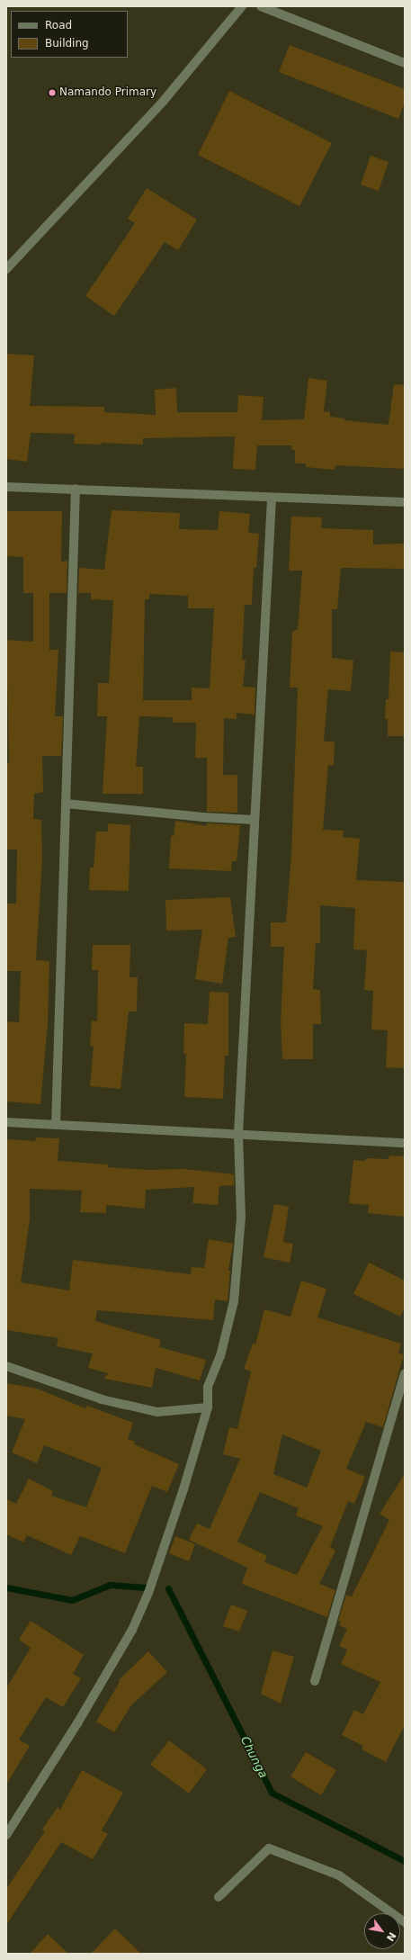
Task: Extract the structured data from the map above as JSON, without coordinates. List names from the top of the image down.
{
  "water": ["Chunga"],
  "places": ["Namando Primary"],
  "legend": ["Road", "Building"],
  "north": "bottom right"
}
